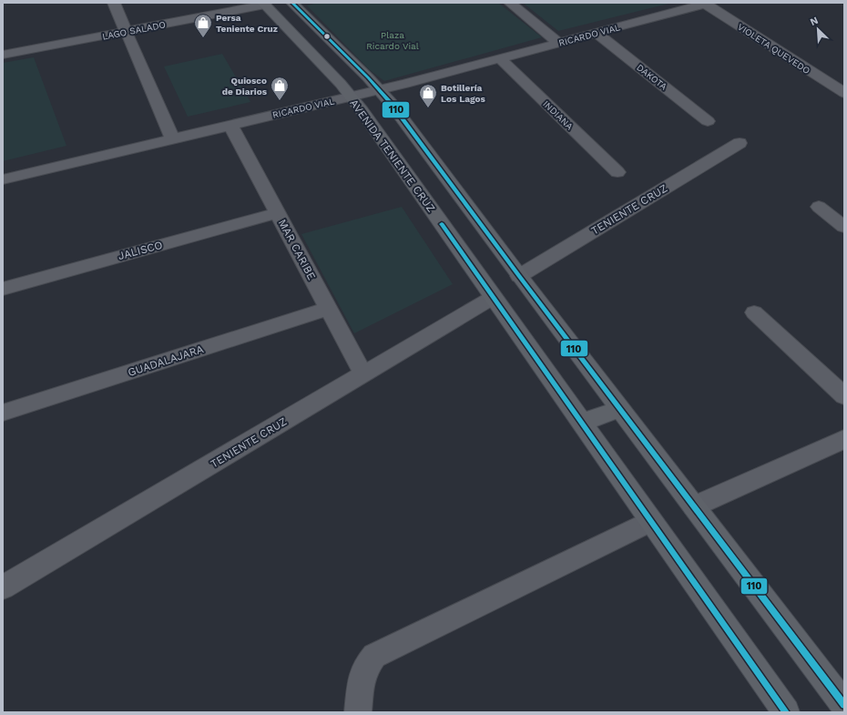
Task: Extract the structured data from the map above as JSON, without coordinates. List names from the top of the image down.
{
  "streets": {
    "main road": ["AVENIDA TENIENTE CRUZ"],
    "street": [
      "LAGO SALADO",
      "RICARDO VIAL",
      "VIOLETA QUEVEDO",
      "DAKOTA",
      "INDIANA",
      "TENIENTE CRUZ",
      "MAR CARIBE",
      "JALISCO",
      "GUADALAJARA"
    ]
  },
  "crossings": [
    ["LAGO SALADO", "AVENIDA TENIENTE CRUZ"],
    ["RICARDO VIAL", "VIOLETA QUEVEDO"],
    ["RICARDO VIAL", "DAKOTA"],
    ["RICARDO VIAL", "INDIANA"],
    ["RICARDO VIAL", "AVENIDA TENIENTE CRUZ"],
    ["RICARDO VIAL", "MAR CARIBE"],
    ["AVENIDA TENIENTE CRUZ", "TENIENTE CRUZ"],
    ["TENIENTE CRUZ", "MAR CARIBE"],
    ["MAR CARIBE", "JALISCO"],
    ["MAR CARIBE", "GUADALAJARA"]
  ],
  "parks": ["Plaza Ricardo Vial"],
  "places": {
    "shop": ["Persa Teniente Cruz", "Quiosco de Diarios", "Botillería Los Lagos"]
  },
  "lines": ["transit line 110"],
  "north": "top left"
}
